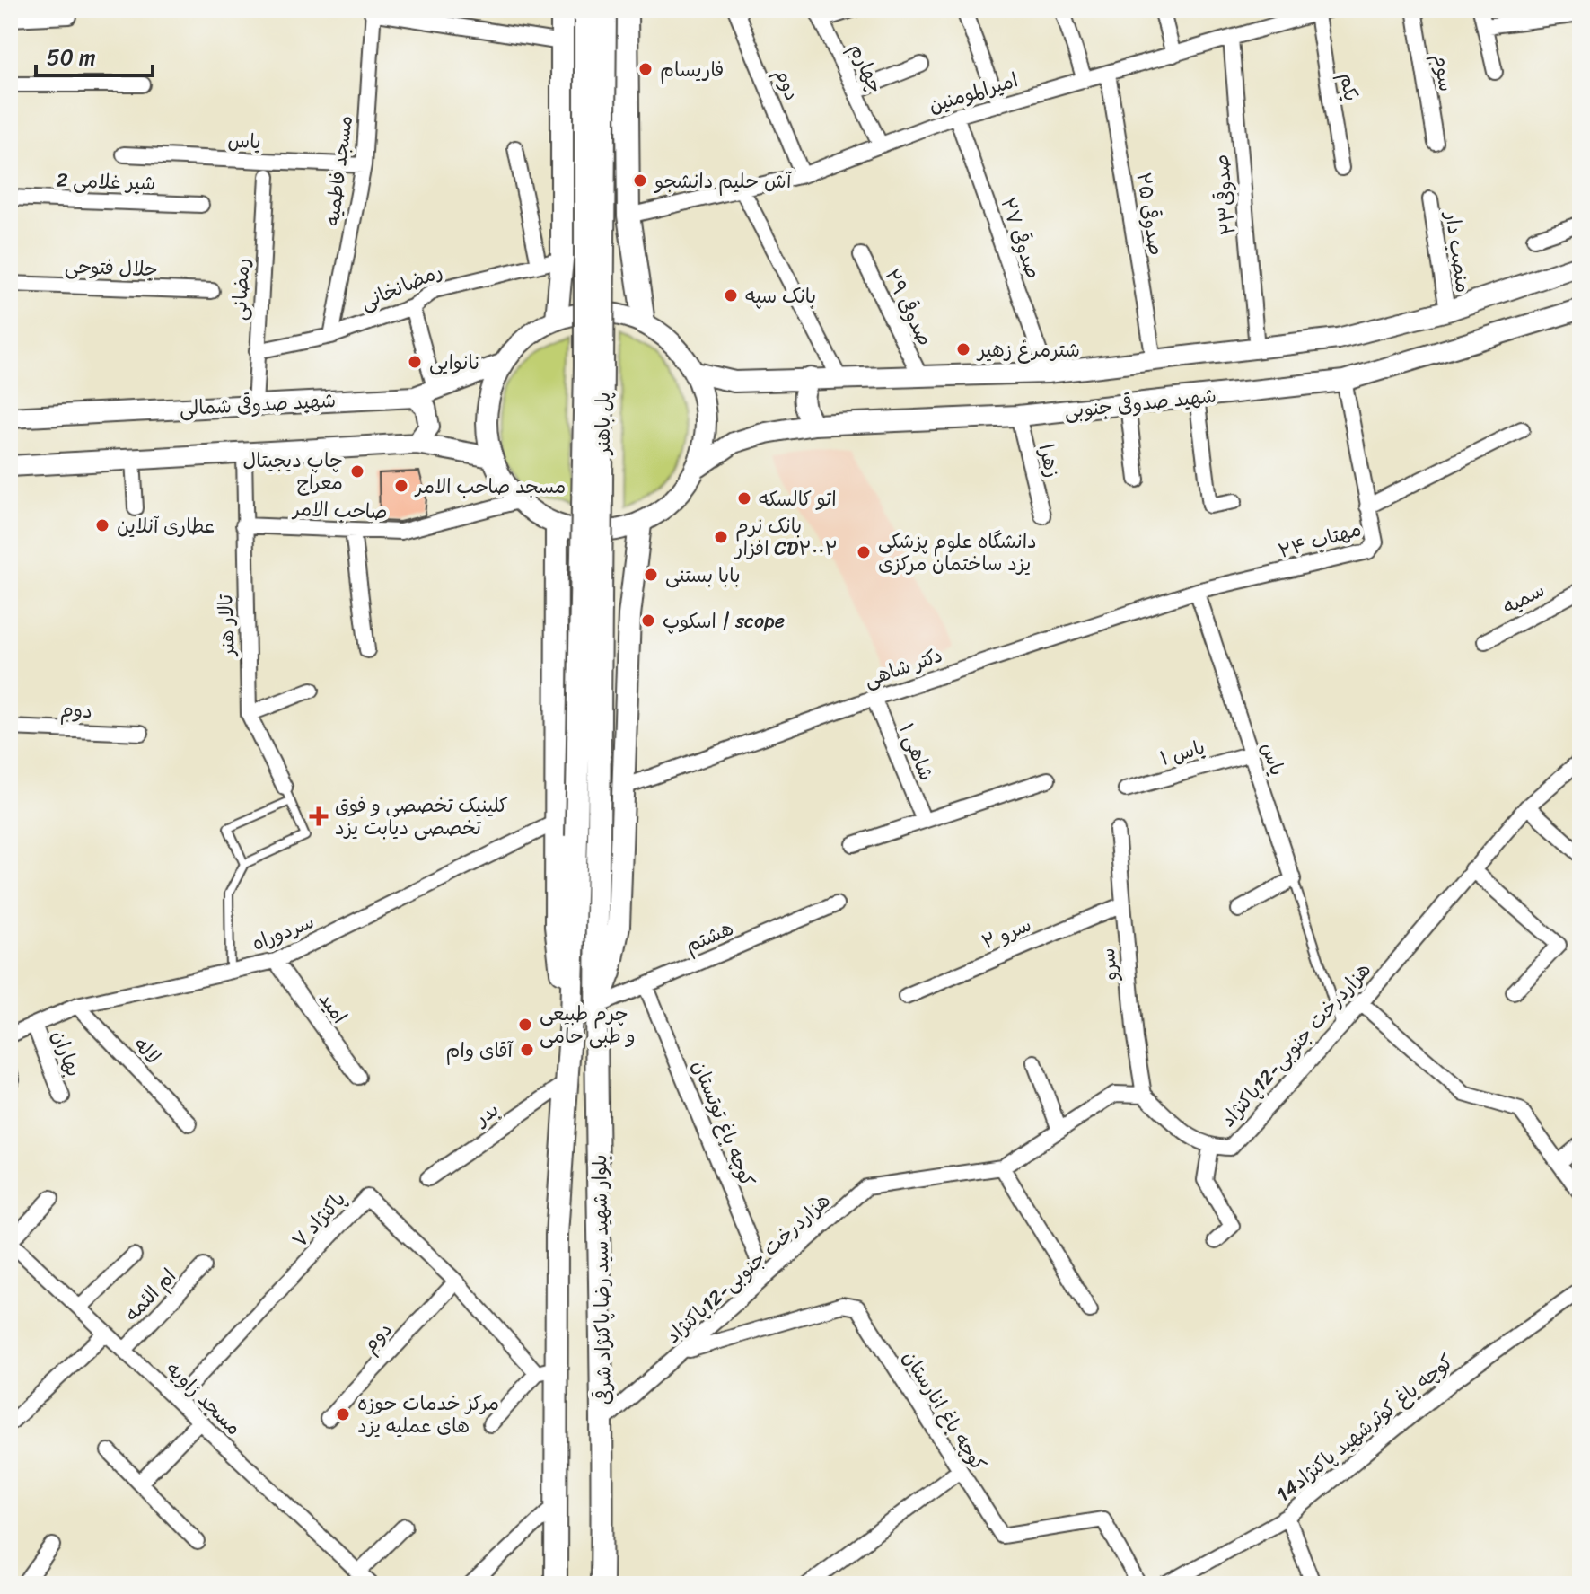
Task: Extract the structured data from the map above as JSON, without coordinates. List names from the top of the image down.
{
  "streets": {
    "main road": [
      "شهید صدوقی جنوبی",
      "شهید صدوقی شمالی",
      "پل باهنر",
      "بلوار شهید سید رضا پاکنژاد شرقی"
    ],
    "street": [
      "چهارم",
      "سوم",
      "دوم",
      "یکم",
      "امیرالمومنین",
      "یاس",
      "مسجد فاطمیه",
      "شیر غلامی 2",
      "صدوقی۲۳",
      "صدوقی ۲۵",
      "صدوقی ۲۷",
      "منصب دار",
      "جلال فتوحی",
      "رمضانخانی",
      "رمضانی",
      "صدوقی ۲۹",
      "زهرا",
      "صاحب الامر",
      "مهتاب ۲۴",
      "سمیه",
      "تالار هنر",
      "دکتر شاهی",
      "شاهی ۱",
      "یاس ۱",
      "سردوراه",
      "سرو ۲",
      "هشتم",
      "سرو",
      "امید",
      "هزاردرخت جنوبی-12پاکنژاد",
      "لاله",
      "بهاران",
      "بدر",
      "کوچه باغ توتستان",
      "پاکنژاد ۷",
      "ام الئمه",
      "مسجد زاویه",
      "کوچه باغ انارستان",
      "کوچه باغ کوثرشهید پاکنژاد14"
    ]
  },
  "crossings": [
    ["چهارم", "امیرالمومنین"],
    ["دوم", "امیرالمومنین"],
    ["دوم", "پاکنژاد ۷"],
    ["یکم", "امیرالمومنین"],
    ["امیرالمومنین", "صدوقی۲۳"],
    ["امیرالمومنین", "صدوقی ۲۵"],
    ["امیرالمومنین", "صدوقی ۲۷"],
    ["یاس", "مسجد فاطمیه"],
    ["یاس", "مهتاب ۲۴"],
    ["یاس", "دکتر شاهی"],
    ["یاس", "یاس ۱"],
    ["مسجد فاطمیه", "رمضانخانی"],
    ["صدوقی۲۳", "شهید صدوقی جنوبی"],
    ["صدوقی ۲۵", "شهید صدوقی جنوبی"],
    ["صدوقی ۲۷", "شهید صدوقی جنوبی"],
    ["منصب دار", "شهید صدوقی جنوبی"],
    ["رمضانخانی", "رمضانی"],
    ["رمضانی", "شهید صدوقی شمالی"],
    ["صدوقی ۲۹", "شهید صدوقی جنوبی"],
    ["شهید صدوقی جنوبی", "شهید صدوقی شمالی"],
    ["شهید صدوقی جنوبی", "زهرا"],
    ["شهید صدوقی جنوبی", "صاحب الامر"],
    ["شهید صدوقی جنوبی", "مهتاب ۲۴"],
    ["شهید صدوقی شمالی", "صاحب الامر"],
    ["پل باهنر", "بلوار شهید سید رضا پاکنژاد شرقی"],
    ["صاحب الامر", "تالار هنر"],
    ["مهتاب ۲۴", "دکتر شاهی"],
    ["دکتر شاهی", "شاهی ۱"],
    ["سردوراه", "امید"],
    ["سردوراه", "لاله"],
    ["سردوراه", "بهاران"],
    ["سرو ۲", "سرو"],
    ["هشتم", "کوچه باغ توتستان"],
    ["هشتم", "بلوار شهید سید رضا پاکنژاد شرقی"],
    ["سرو", "هزاردرخت جنوبی-12پاکنژاد"],
    ["هزاردرخت جنوبی-12پاکنژاد", "کوچه باغ توتستان"],
    ["هزاردرخت جنوبی-12پاکنژاد", "بلوار شهید سید رضا پاکنژاد شرقی"],
    ["هزاردرخت جنوبی-12پاکنژاد", "کوچه باغ انارستان"],
    ["بدر", "بلوار شهید سید رضا پاکنژاد شرقی"],
    ["پاکنژاد ۷", "بلوار شهید سید رضا پاکنژاد شرقی"],
    ["پاکنژاد ۷", "مسجد زاویه"],
    ["ام الئمه", "مسجد زاویه"]
  ],
  "places": {
    "other": [
      "فاریسام",
      "آش حلیم دانشجو",
      "بانک سپه",
      "شترمرغ زهیر",
      "نانوایی",
      "چاپ دیجیتال معراج",
      "مسجد صاحب الامر",
      "اتو کالسکه",
      "عطاری آنلاین",
      "بانک نرم افزار CD۲۰۰۲",
      "دانشگاه علوم پزشکی یزد ساختمان مرکزی",
      "بابا بستنی",
      "اسکوپ | scope",
      "چرم طبیعی و طبی حامی",
      "آقای وام",
      "مرکز خدمات حوزه های عملیه یزد"
    ],
    "health": ["کلینیک تخصصی و فوق تخصصی دیابت یزد"]
  },
  "scale_bar": "50 m"
}
